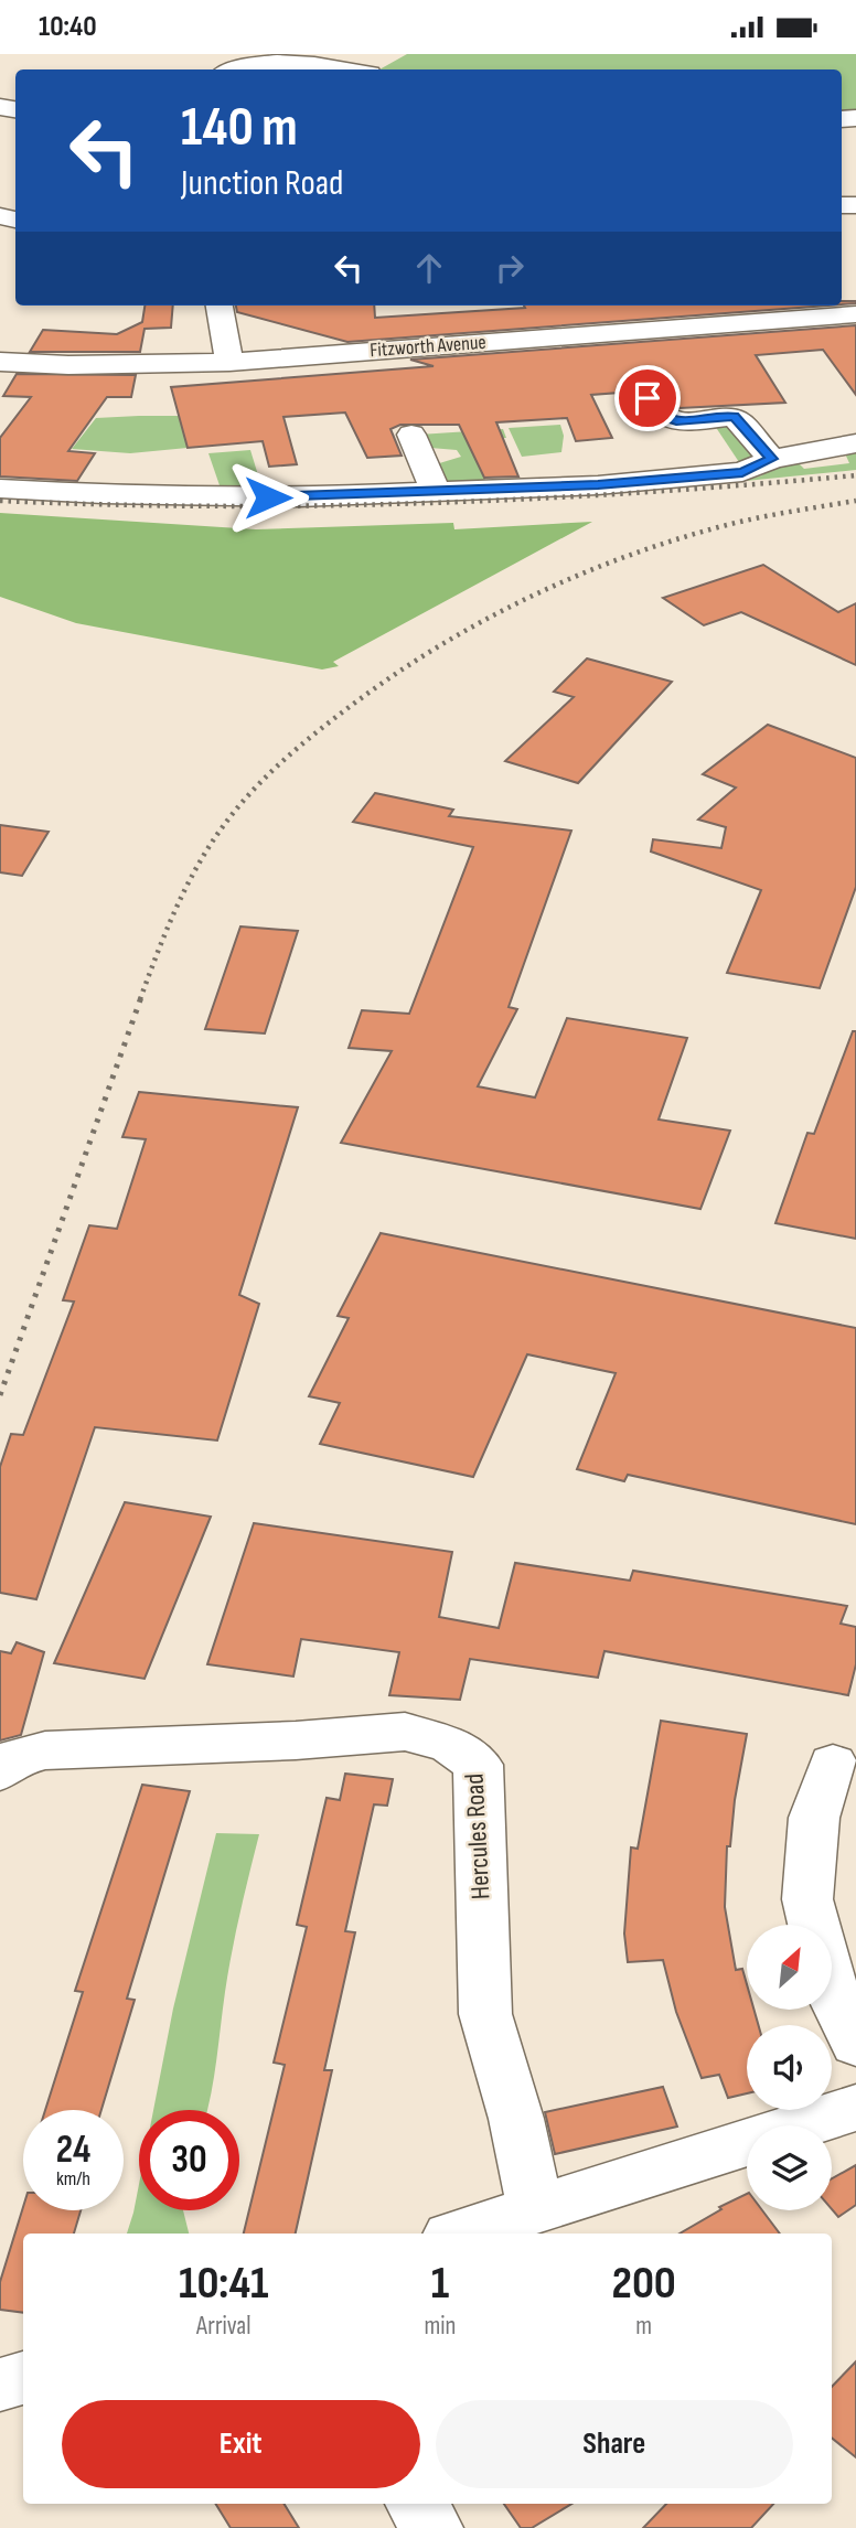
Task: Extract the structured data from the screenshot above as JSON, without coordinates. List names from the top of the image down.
{
  "streets": {
    "street": ["Fitzworth Avenue", "Hercules Road"]
  },
  "north": "top right",
  "page": {
    "status": "10:40",
    "turn": ["140 m", "Junction Road"],
    "speed": "24 km/h",
    "limit": "30",
    "eta": [
      "10:41",
      "Arrival",
      "1",
      "min",
      "200",
      "m"
    ],
    "buttons": ["Exit", "Share"]
  }
}
